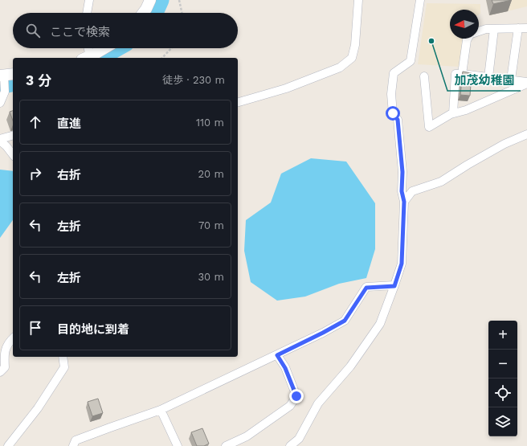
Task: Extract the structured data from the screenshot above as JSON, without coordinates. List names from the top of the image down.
{
  "places": ["加茂幼稚園"],
  "north": "left",
  "page": {
    "search": "ここで検索",
    "heading": ["3 分", "徒歩 · 230 m"],
    "list": [
      ["直進", "110 m"],
      ["右折", "20 m"],
      ["左折", "70 m"],
      ["左折", "30 m"],
      "目的地に到着"
    ],
    "map_buttons": ["+", "−"]
  }
}
